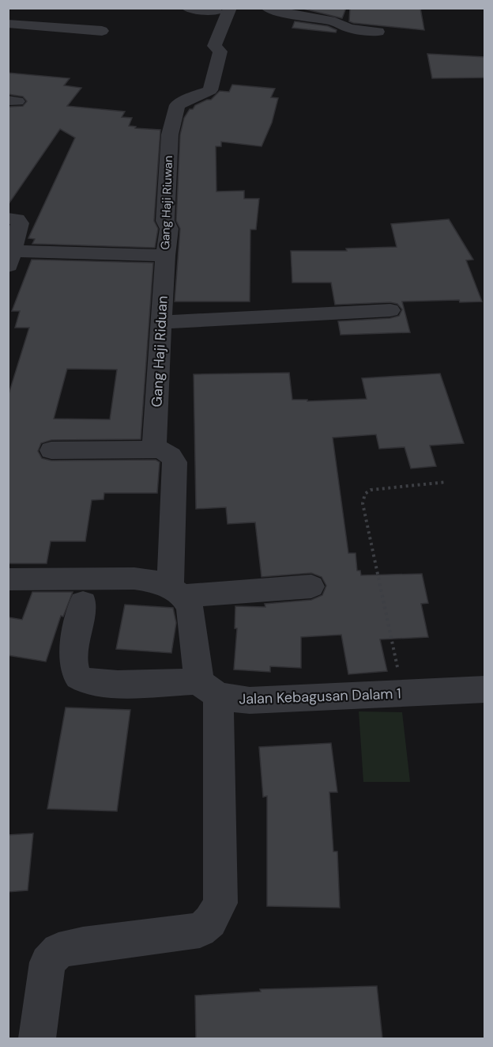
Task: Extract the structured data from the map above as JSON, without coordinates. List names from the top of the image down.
{
  "streets": {
    "street": ["Gang Haji Riuwan", "Gang Haji Riduan", "Jalan Kebagusan Dalam 1"]
  },
  "crossings": [
    ["Gang Haji Riuwan", "Gang Haji Riduan"]
  ]
}
